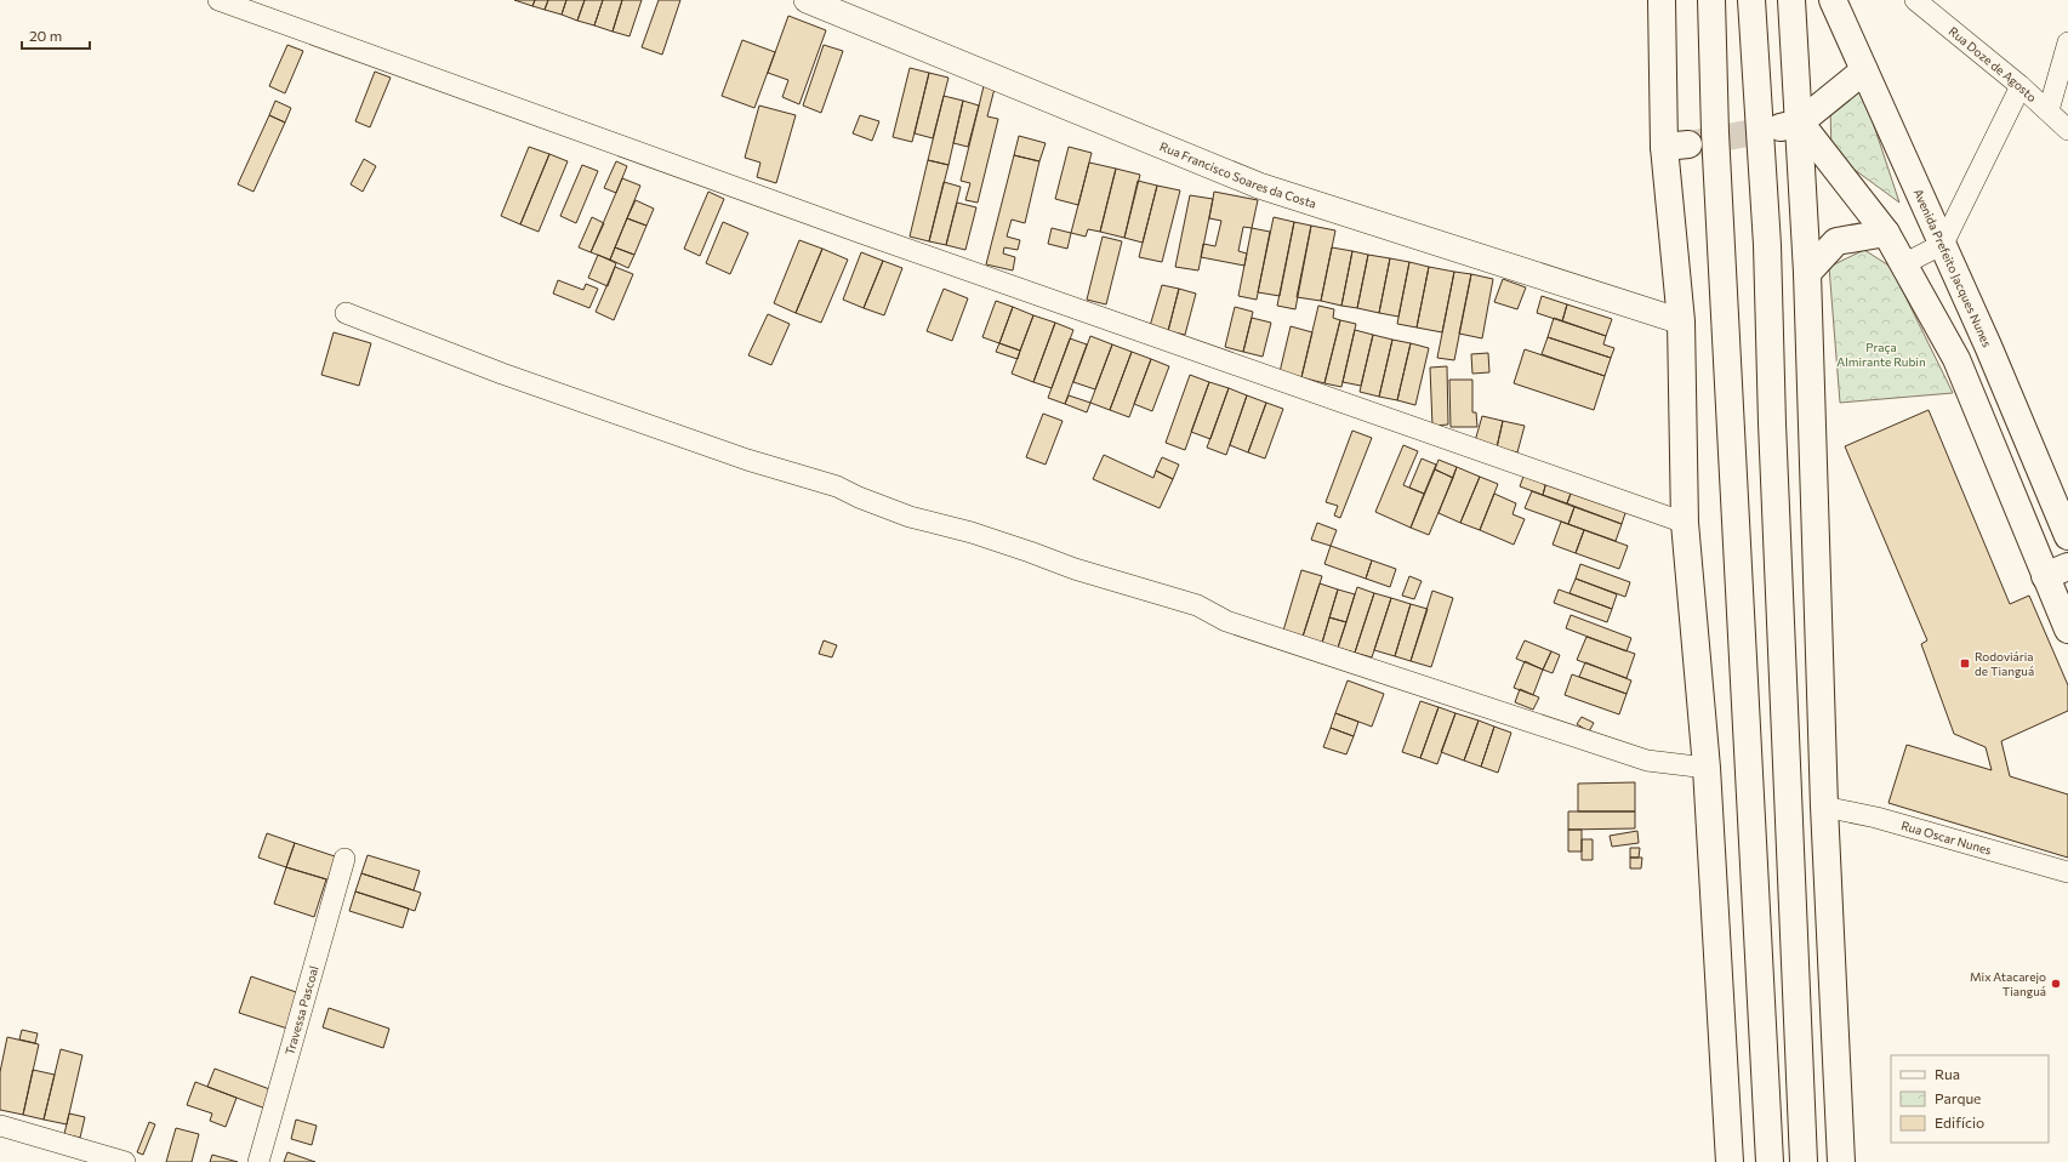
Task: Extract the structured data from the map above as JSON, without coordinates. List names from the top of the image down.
{
  "streets": {
    "main road": ["Avenida Prefeito Jacques Nunes"],
    "street": [
      "Rua Doze de Agosto",
      "Rua Francisco Soares da Costa",
      "Rua Oscar Nunes",
      "Travessa Pascoal"
    ]
  },
  "parks": ["Praça Almirante Rubin"],
  "places": {
    "transit": ["Rodoviária de Tianguá"],
    "other": ["Mix Atacarejo Tianguá"]
  },
  "legend": ["Rua", "Parque", "Edifício"],
  "scale_bar": "20 m"
}
